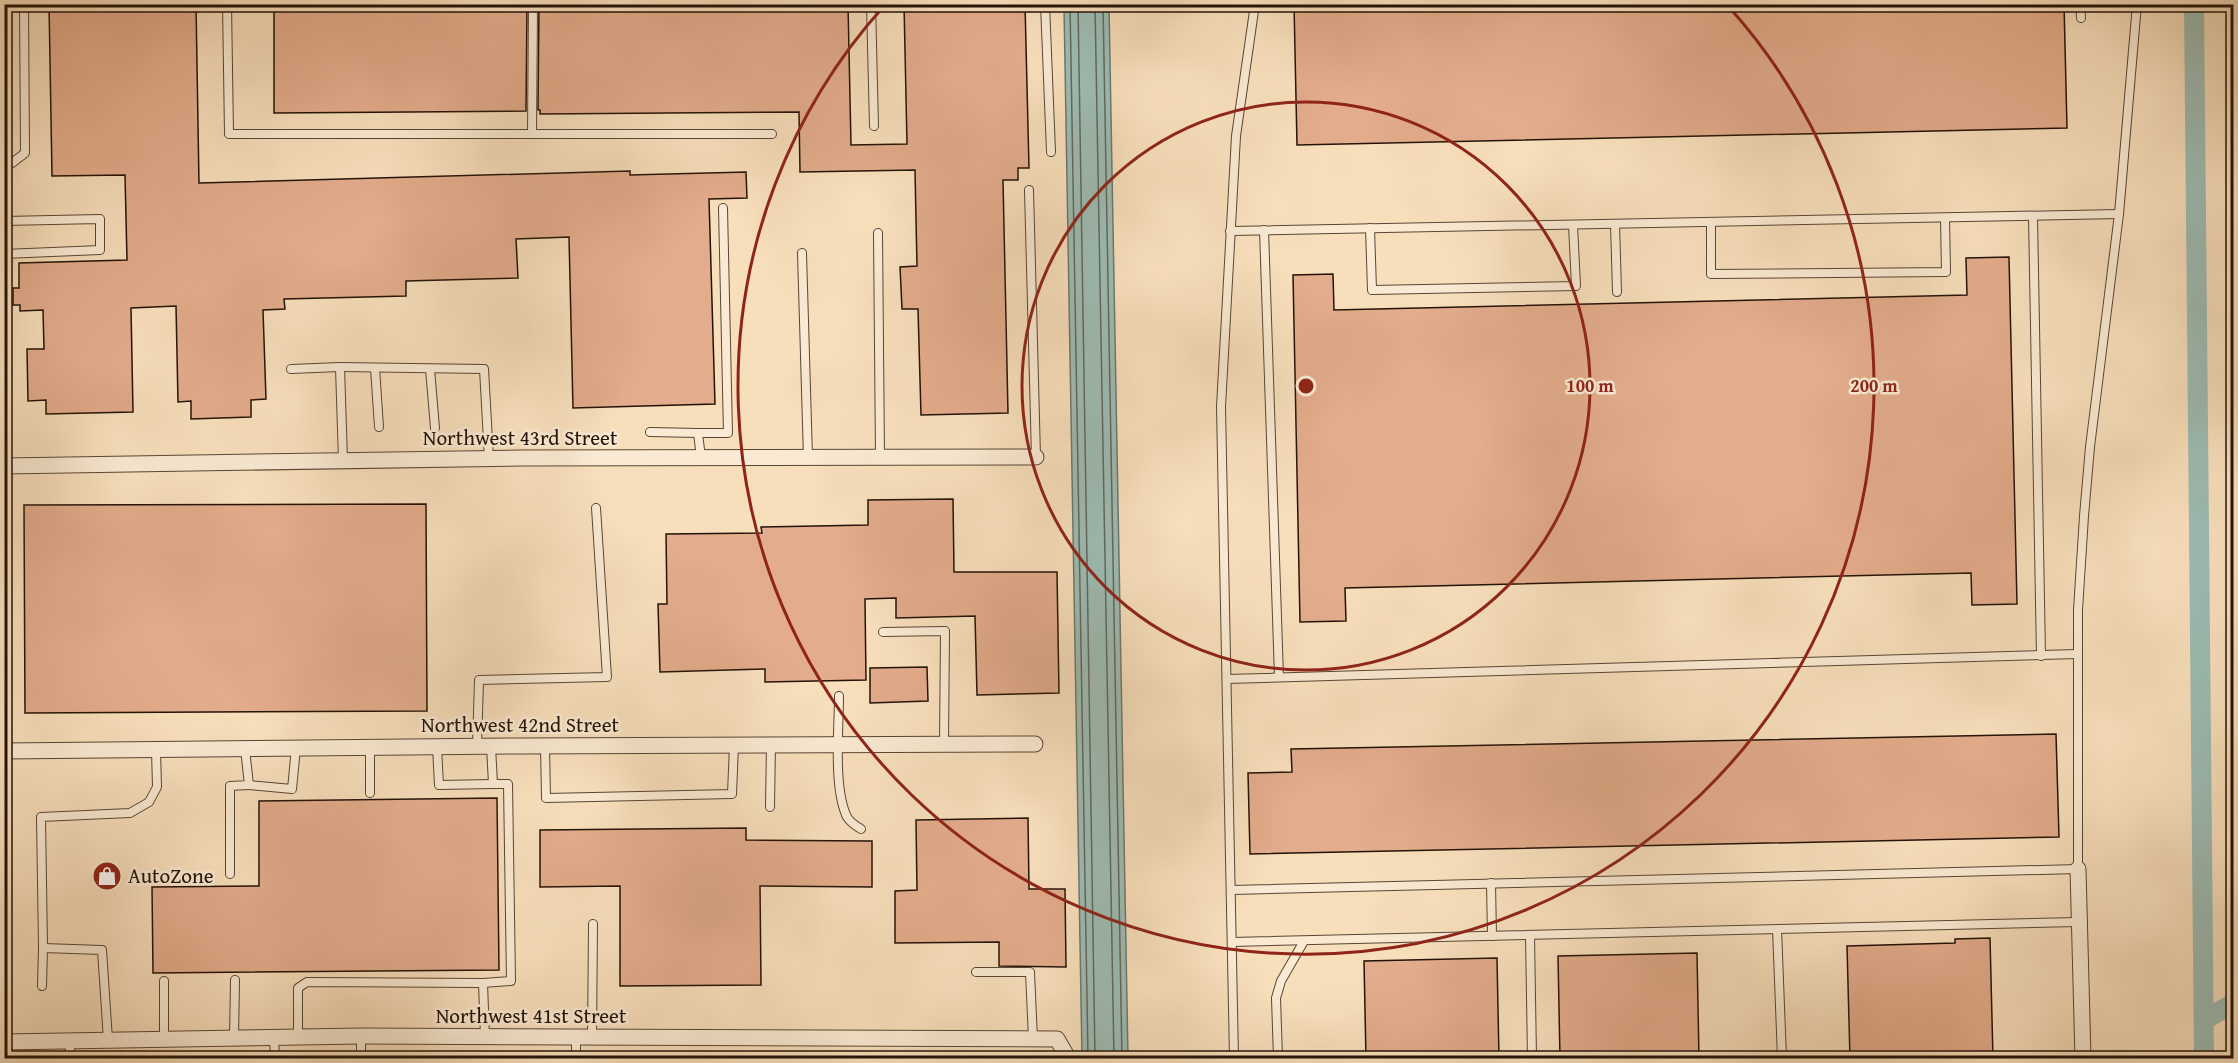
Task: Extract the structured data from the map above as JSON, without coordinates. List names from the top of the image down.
{
  "streets": {
    "street": ["Northwest 43rd Street", "Northwest 42nd Street", "Northwest 41st Street"]
  },
  "places": {
    "shop": ["AutoZone"]
  },
  "rings": ["100 m", "200 m"]
}
